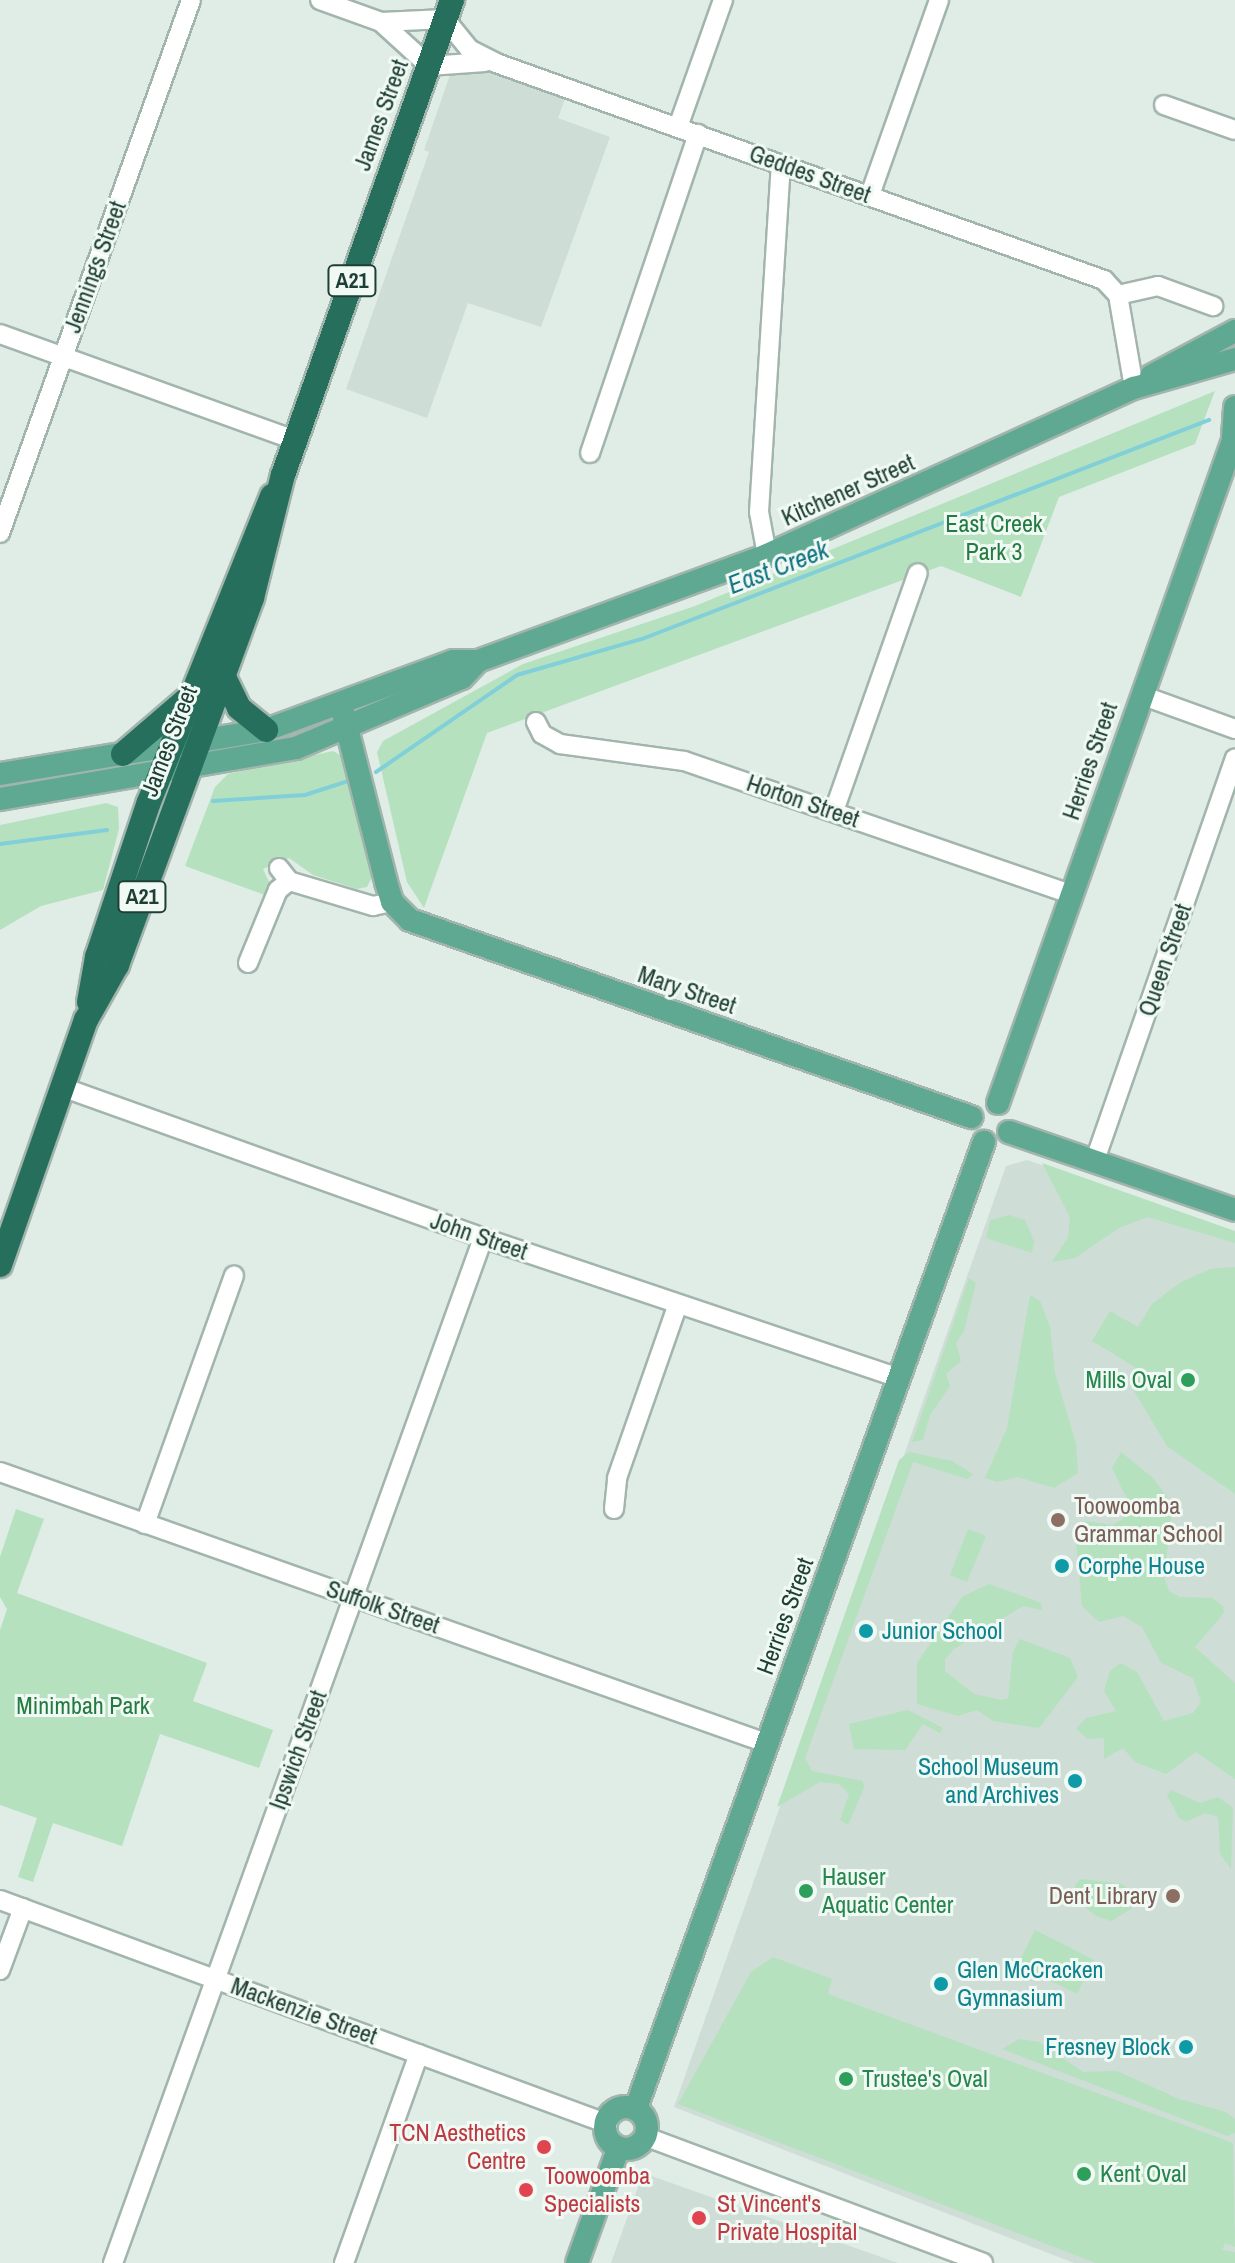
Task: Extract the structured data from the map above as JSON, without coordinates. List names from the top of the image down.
{
  "streets": {
    "highway": ["James Street", "A21"],
    "main road": ["Kitchener Street", "Herries Street", "Mary Street"],
    "street": [
      "Geddes Street",
      "Jennings Street",
      "Horton Street",
      "Queen Street",
      "John Street",
      "Suffolk Street",
      "Ipswich Street",
      "Mackenzie Street"
    ]
  },
  "crossings": [
    ["James Street", "Geddes Street"],
    ["James Street", "Kitchener Street"],
    ["James Street", "John Street"],
    ["Herries Street", "Horton Street"],
    ["Herries Street", "Mary Street"],
    ["Herries Street", "John Street"],
    ["Herries Street", "Suffolk Street"],
    ["Herries Street", "Mackenzie Street"],
    ["John Street", "Ipswich Street"],
    ["Suffolk Street", "Ipswich Street"],
    ["Ipswich Street", "Mackenzie Street"]
  ],
  "water": ["East Creek"],
  "parks": ["East Creek Park 3", "Minimbah Park"],
  "places": [
    "Mills Oval",
    "Toowoomba Grammar School",
    "Corphe House",
    "Junior School",
    "School Museum and Archives",
    "Hauser Aquatic Center",
    "Dent Library",
    "Glen McCracken Gymnasium",
    "Fresney Block",
    "Trustee's Oval",
    "TCN Aesthetics Centre",
    "Kent Oval",
    "Toowoomba Specialists",
    "St Vincent's Private Hospital"
  ]
}
